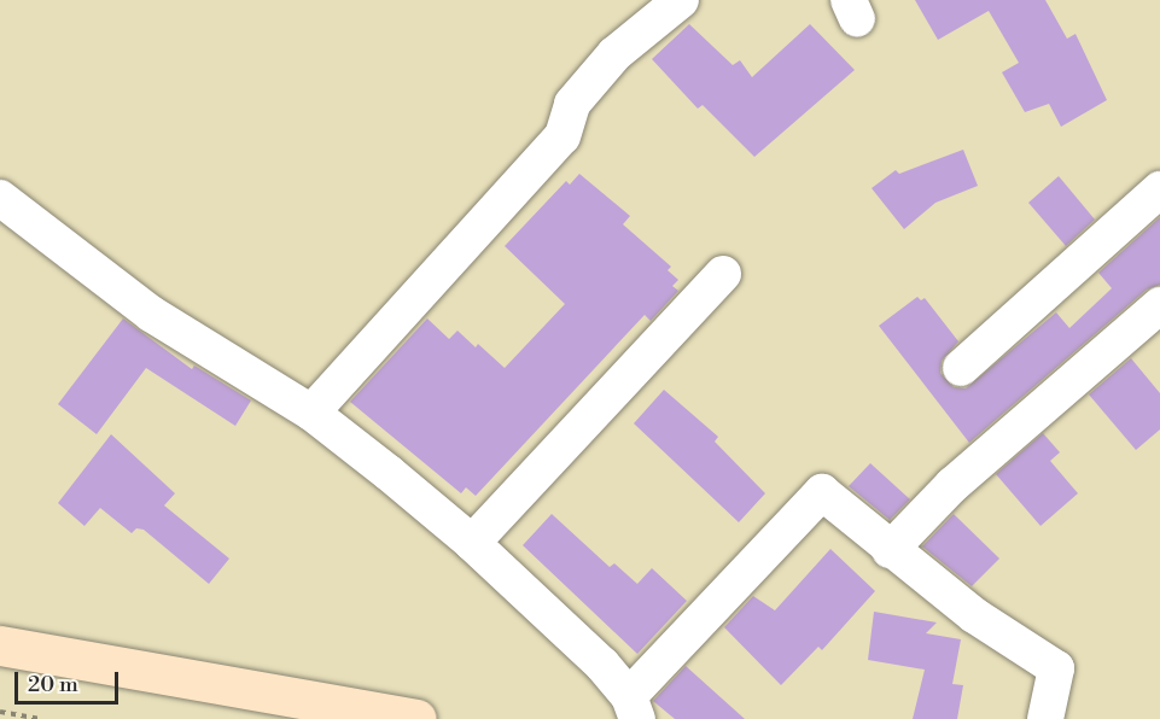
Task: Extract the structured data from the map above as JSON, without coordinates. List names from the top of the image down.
{
  "scale_bar": "20 m"
}
